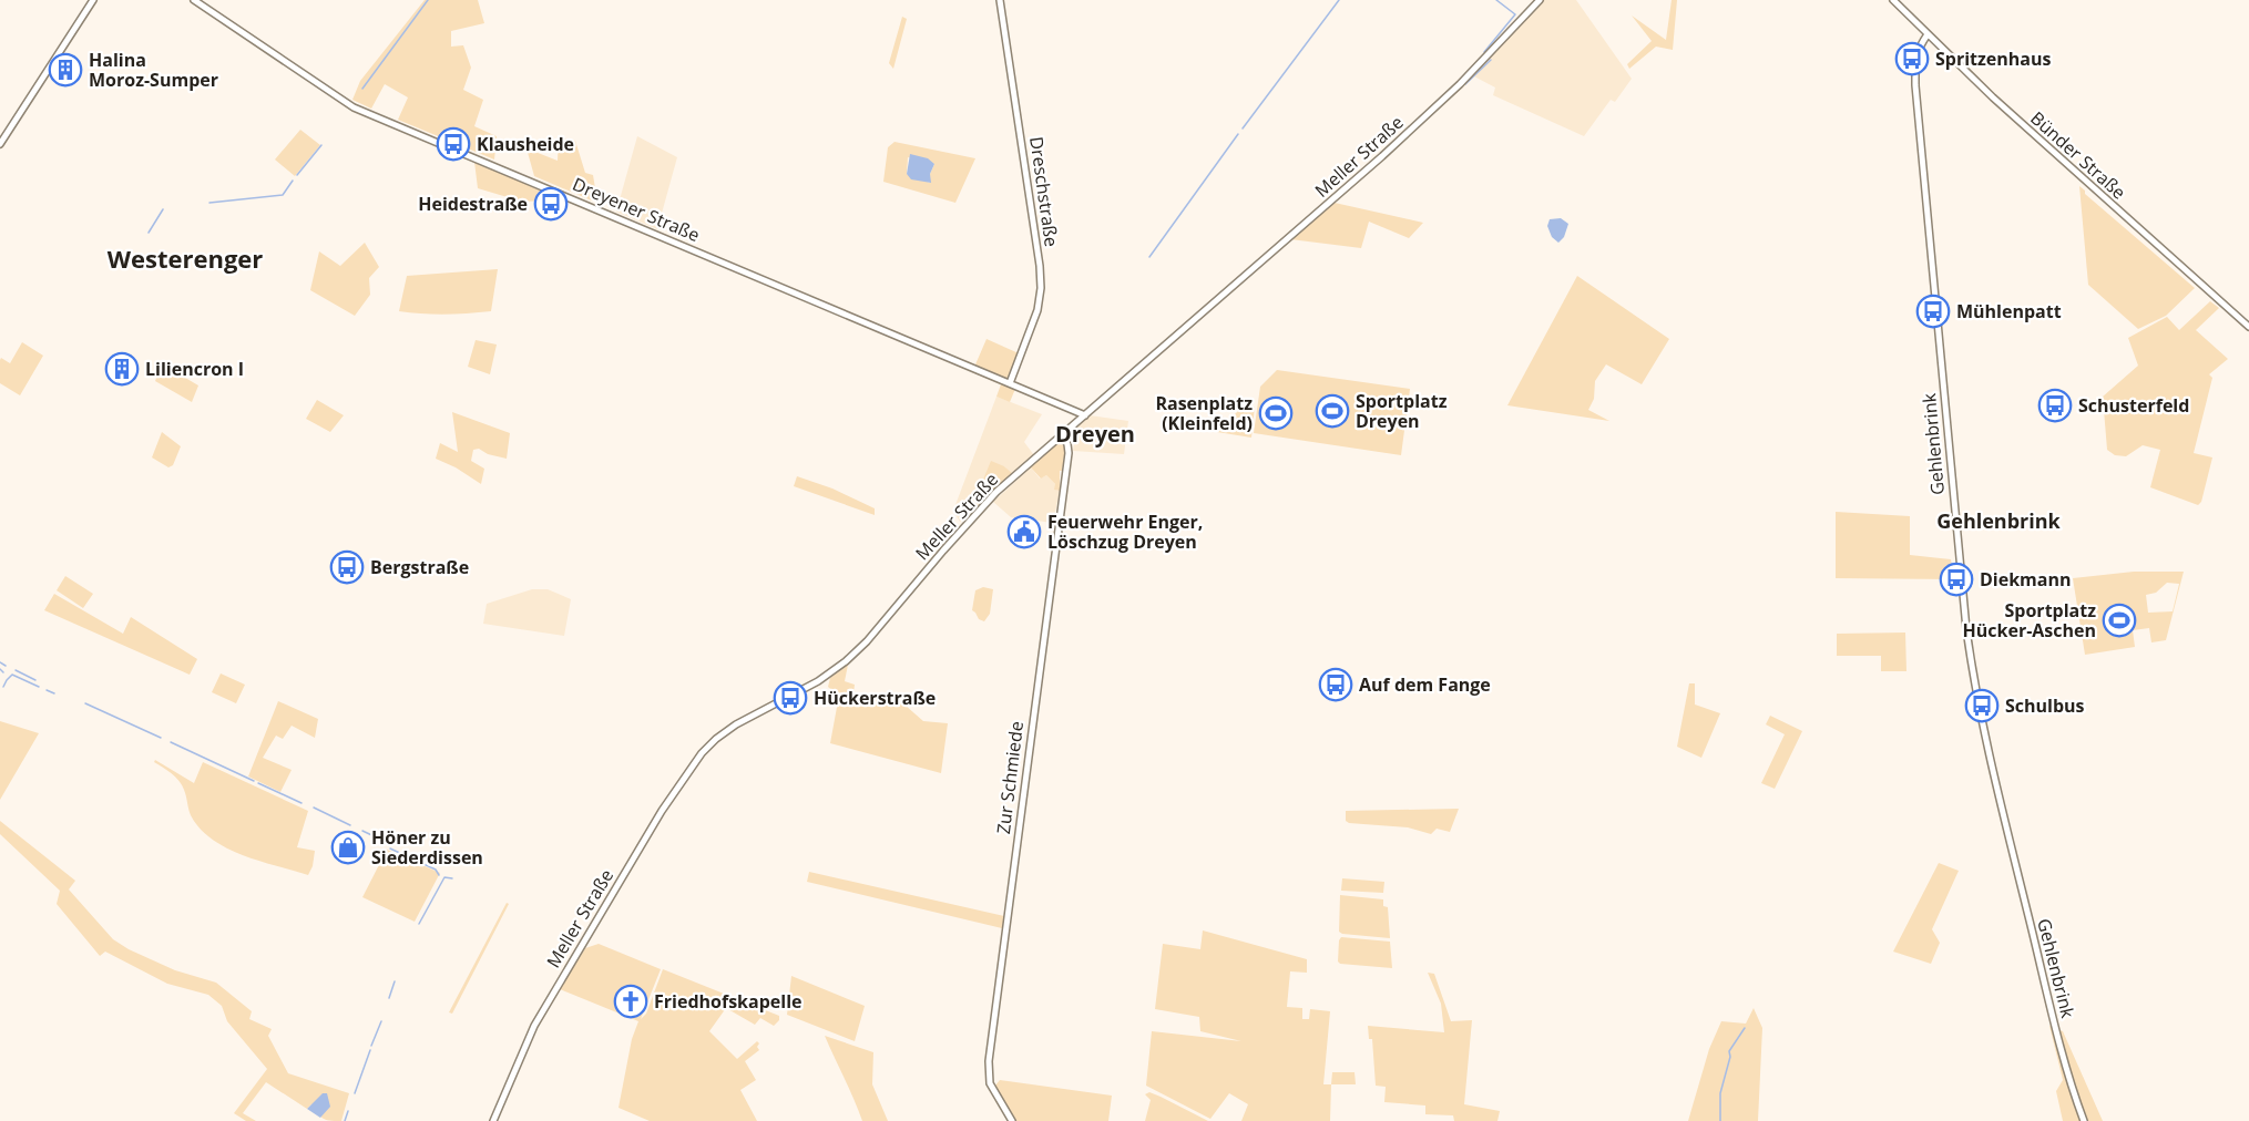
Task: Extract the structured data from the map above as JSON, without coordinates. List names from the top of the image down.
{
  "streets": {
    "street": [
      "Bünder Straße",
      "Meller Straße",
      "Dreschstraße",
      "Dreyener Straße",
      "Gehlenbrink",
      "Zur Schmiede"
    ]
  },
  "crossings": [
    ["Bünder Straße", "Gehlenbrink"],
    ["Meller Straße", "Dreyener Straße"],
    ["Meller Straße", "Zur Schmiede"],
    ["Dreschstraße", "Dreyener Straße"]
  ],
  "districts": ["Westerenger", "Dreyen", "Gehlenbrink"],
  "places": {
    "bus stop": [
      "Spritzenhaus",
      "Klausheide",
      "Heidestraße",
      "Mühlenpatt",
      "Schusterfeld",
      "Bergstraße",
      "Diekmann",
      "Auf dem Fange",
      "Hückerstraße",
      "Schulbus"
    ],
    "building": ["Halina Moroz-Sumper", "Liliencron I"],
    "sports": ["Sportplatz Dreyen", "Rasenplatz (Kleinfeld)", "Sportplatz Hücker-Aschen"],
    "public building": ["Feuerwehr Enger, Löschzug Dreyen"],
    "shop": ["Höner zu Siederdissen"],
    "church": ["Friedhofskapelle"]
  }
}
